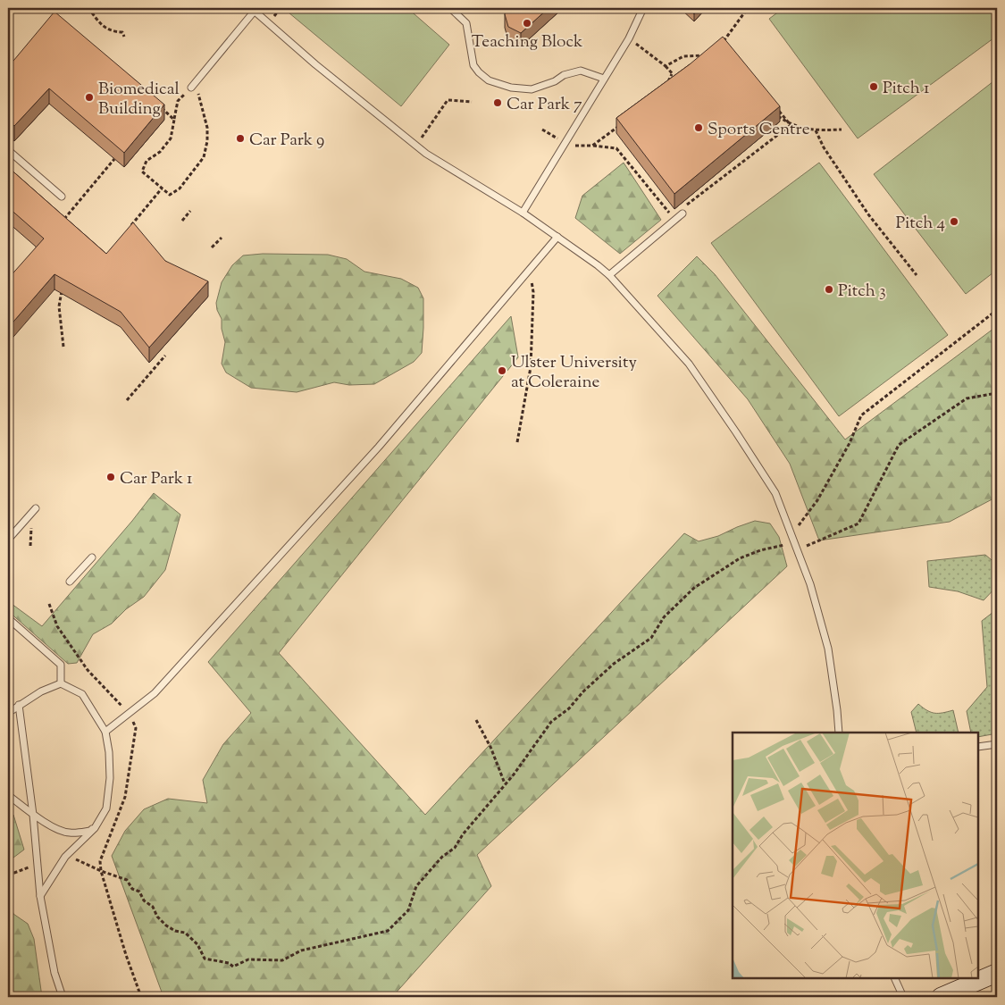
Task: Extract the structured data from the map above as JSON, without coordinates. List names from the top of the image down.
{
  "places": [
    "Teaching Block",
    "Pitch 1",
    "Biomedical Building",
    "Car Park 7",
    "Sports Centre",
    "Car Park 9",
    "Pitch 4",
    "Pitch 3",
    "Ulster University at Coleraine",
    "Car Park 1"
  ]
}
